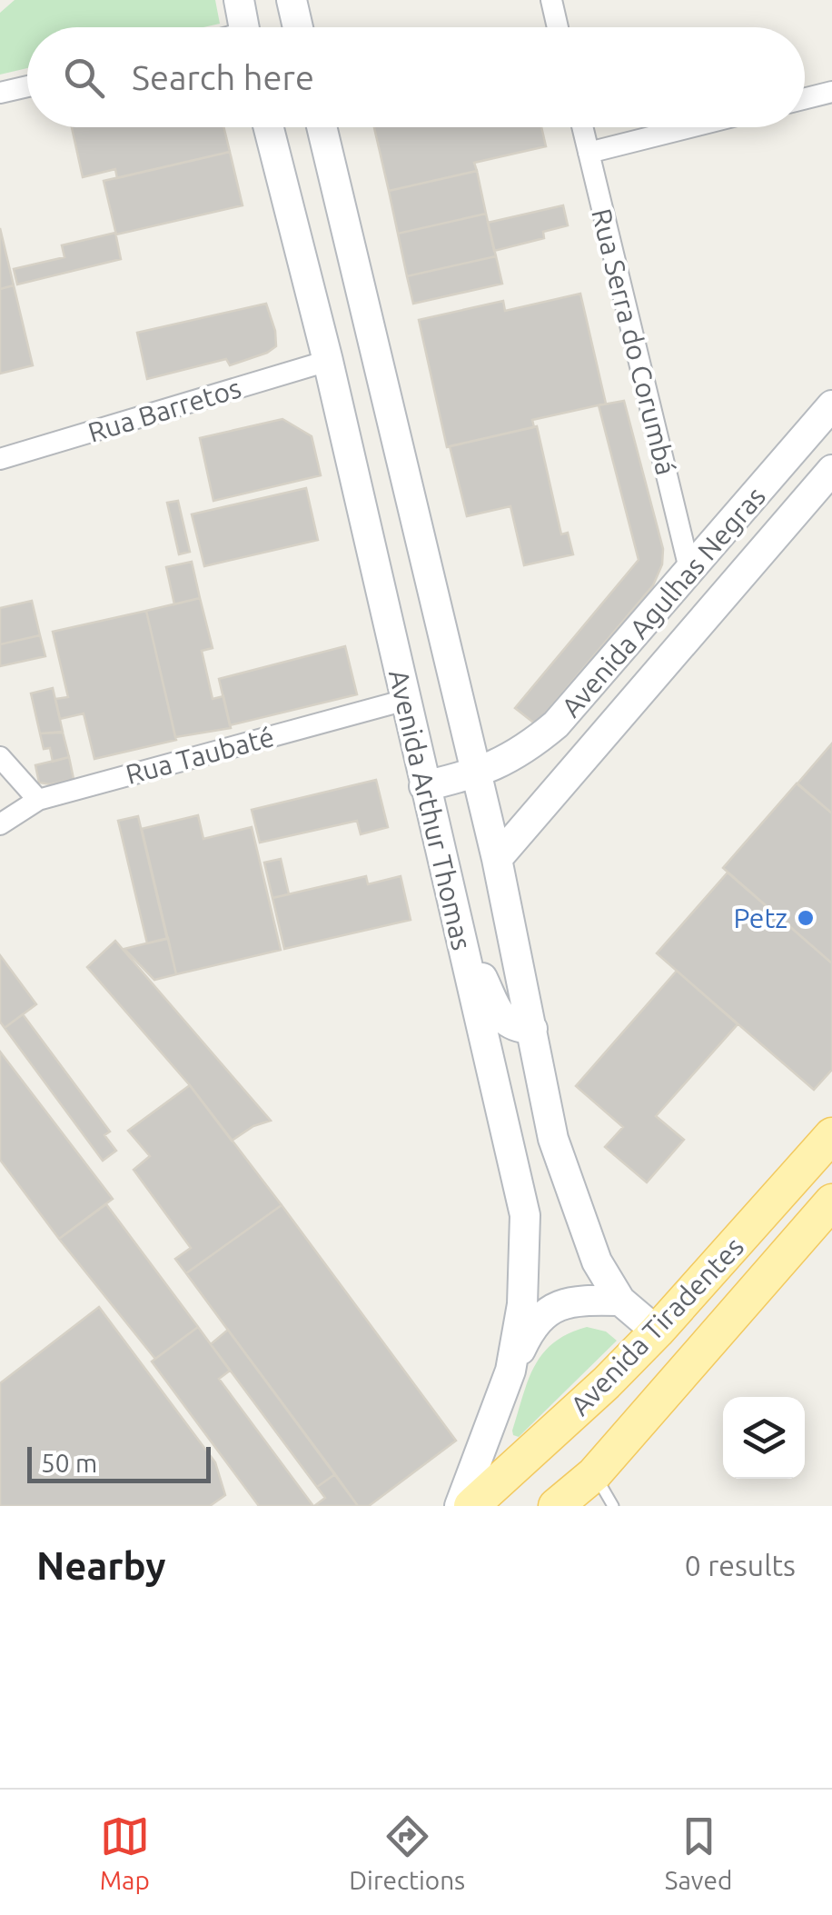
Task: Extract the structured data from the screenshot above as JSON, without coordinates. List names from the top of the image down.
{
  "streets": {
    "main road": ["Avenida Agulhas Negras", "Avenida Arthur Thomas", "Avenida Tiradentes"],
    "street": ["Rua Serra do Corumbá", "Rua Barretos", "Rua Taubaté"]
  },
  "crossings": [
    ["Rua Serra do Corumbá", "Avenida Agulhas Negras"],
    ["Rua Barretos", "Avenida Arthur Thomas"],
    ["Avenida Agulhas Negras", "Avenida Arthur Thomas"],
    ["Rua Taubaté", "Avenida Arthur Thomas"],
    ["Avenida Arthur Thomas", "Avenida Tiradentes"]
  ],
  "places": ["Petz"],
  "scale_bar": "50 m",
  "page": {
    "search": "Search here",
    "scale": "50 m",
    "heading": ["Nearby", "0 results"],
    "nav": ["Map", "Directions", "Saved"]
  }
}
